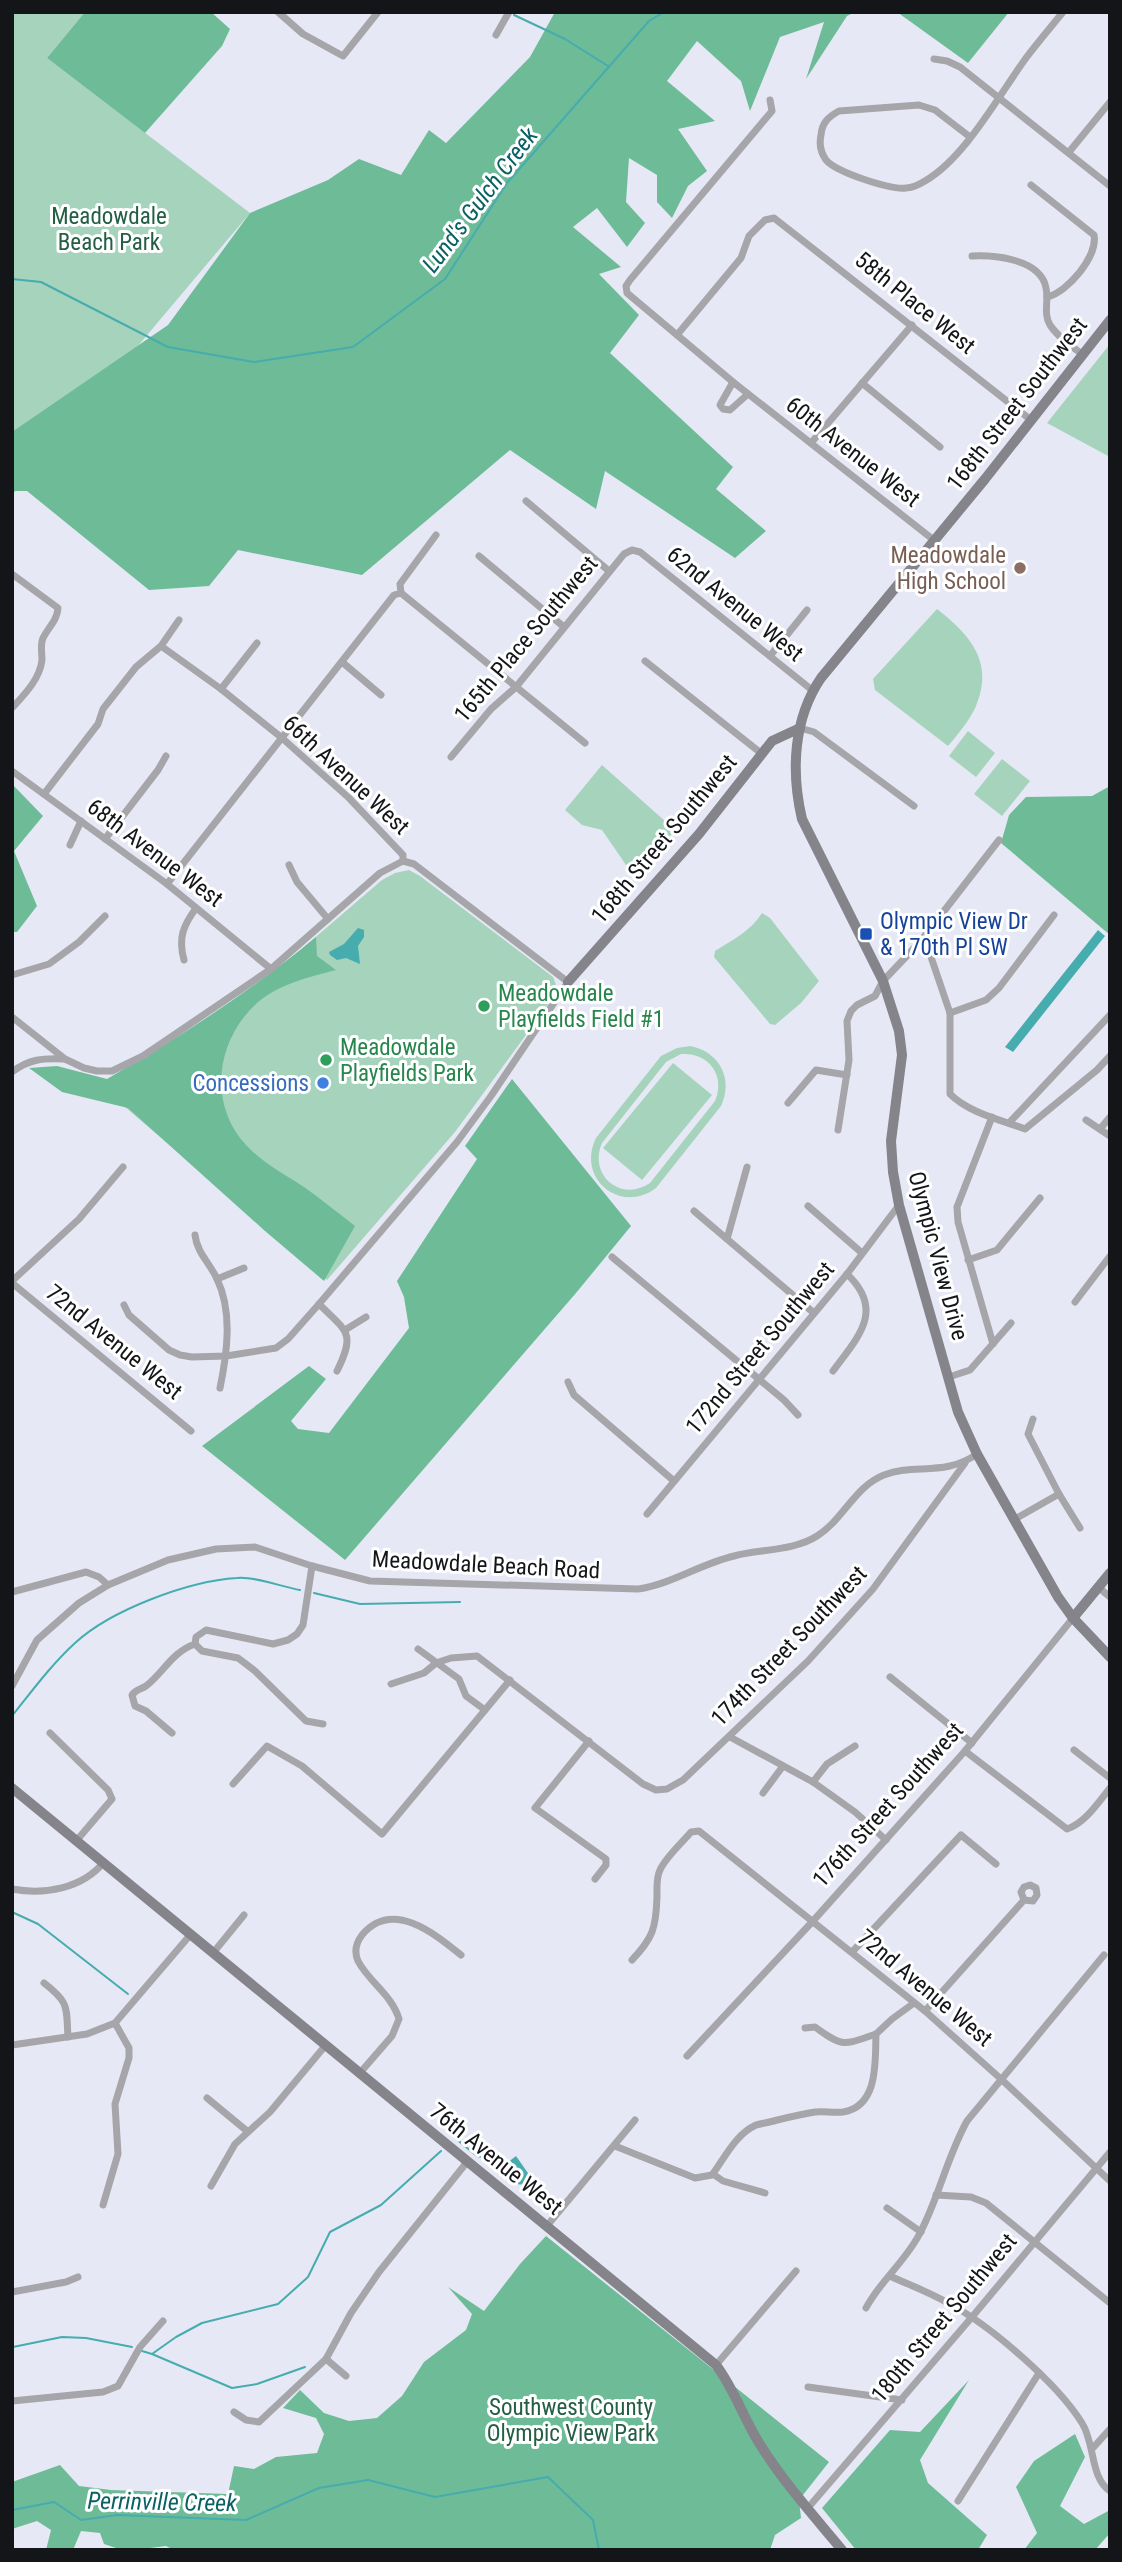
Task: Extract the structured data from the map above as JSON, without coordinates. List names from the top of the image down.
{
  "streets": {
    "street": [
      "58th Place West",
      "168th Street Southwest",
      "60th Avenue West",
      "62nd Avenue West",
      "165th Place Southwest",
      "66th Avenue West",
      "68th Avenue West",
      "Olympic View Drive",
      "72nd Avenue West",
      "172nd Street Southwest",
      "Meadowdale Beach Road",
      "174th Street Southwest",
      "176th Street Southwest",
      "76th Avenue West",
      "180th Street Southwest"
    ]
  },
  "crossings": [
    ["58th Place West", "168th Street Southwest"],
    ["58th Place West", "60th Avenue West"],
    ["168th Street Southwest", "60th Avenue West"],
    ["168th Street Southwest", "62nd Avenue West"],
    ["168th Street Southwest", "66th Avenue West"],
    ["168th Street Southwest", "Olympic View Drive"],
    ["62nd Avenue West", "165th Place Southwest"],
    ["Olympic View Drive", "172nd Street Southwest"],
    ["Olympic View Drive", "Meadowdale Beach Road"],
    ["Olympic View Drive", "176th Street Southwest"],
    ["72nd Avenue West", "176th Street Southwest"],
    ["72nd Avenue West", "180th Street Southwest"],
    ["Meadowdale Beach Road", "174th Street Southwest"],
    ["76th Avenue West", "180th Street Southwest"]
  ],
  "water": ["Lund's Gulch Creek", "Perrinville Creek"],
  "parks": ["Meadowdale Beach Park", "Southwest County Olympic View Park"],
  "places": {
    "other": [
      "Meadowdale High School",
      "Meadowdale Playfields Field #1",
      "Meadowdale Playfields Park",
      "Concessions"
    ],
    "transit": ["Olympic View Dr & 170th Pl SW"]
  }
}
